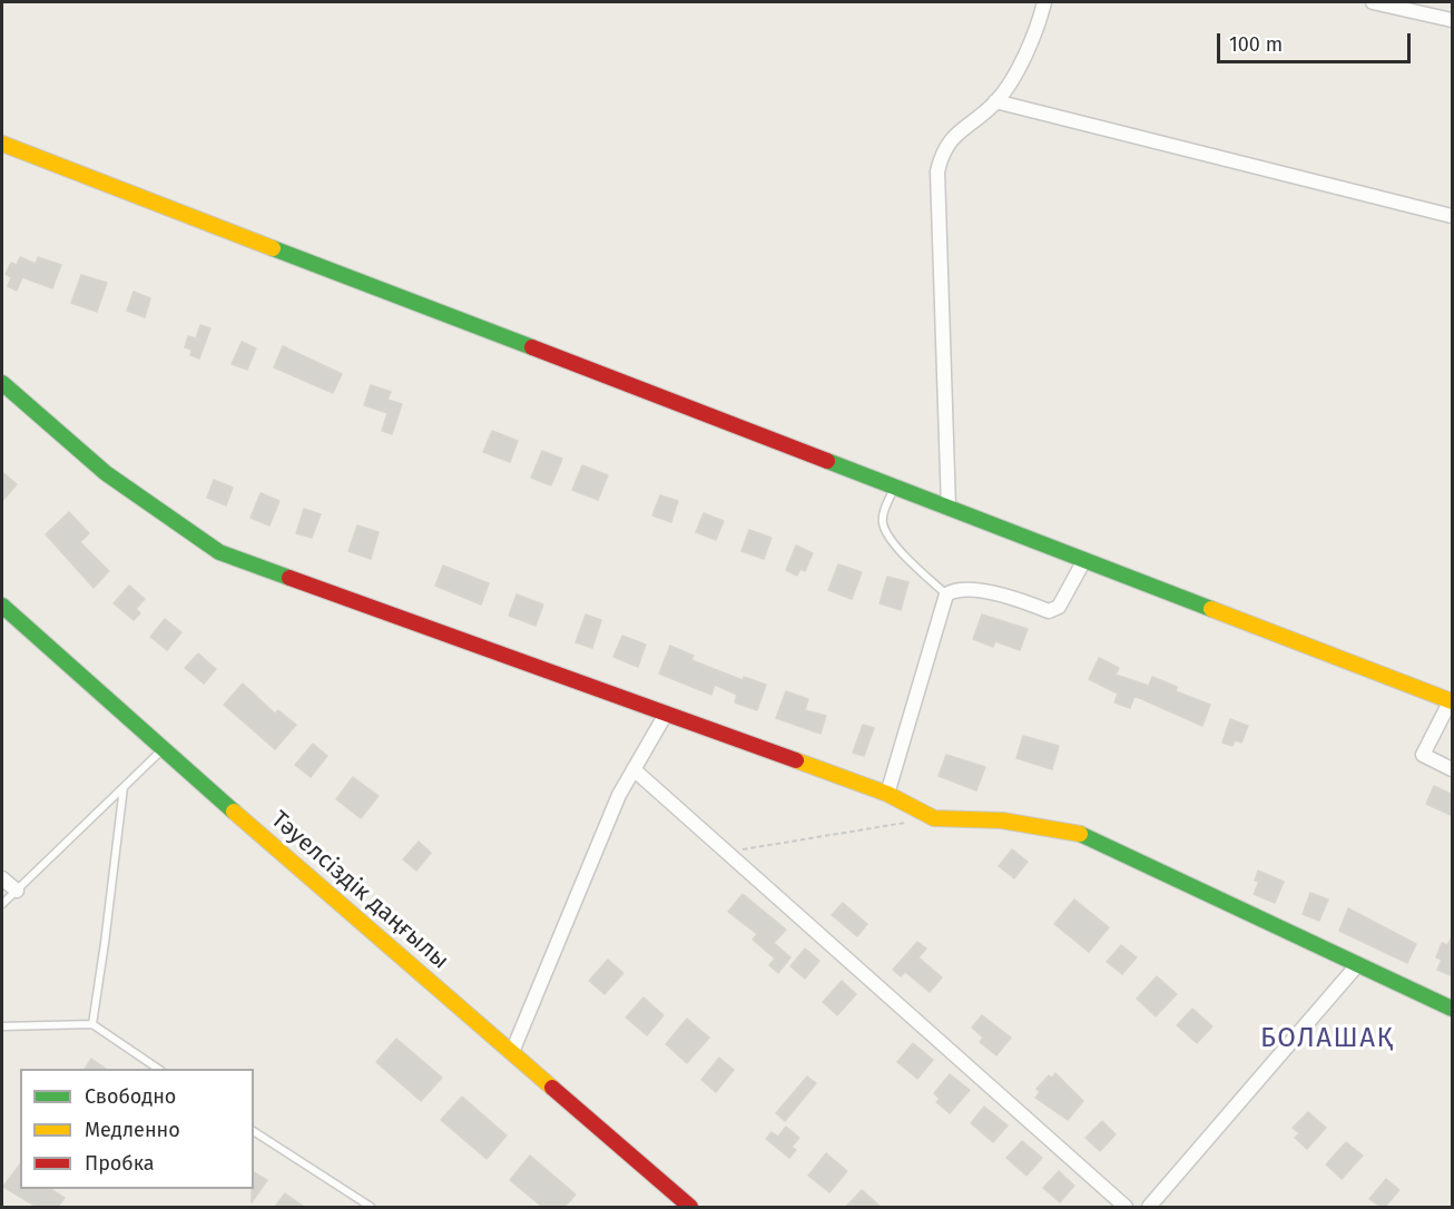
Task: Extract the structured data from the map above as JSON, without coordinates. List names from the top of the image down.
{
  "streets": {
    "street": ["Тәуелсіздік даңғылы"]
  },
  "districts": ["БОЛАШАҚ"],
  "legend": ["Свободно", "Медленно", "Пробка"],
  "scale_bar": "100 m"
}
